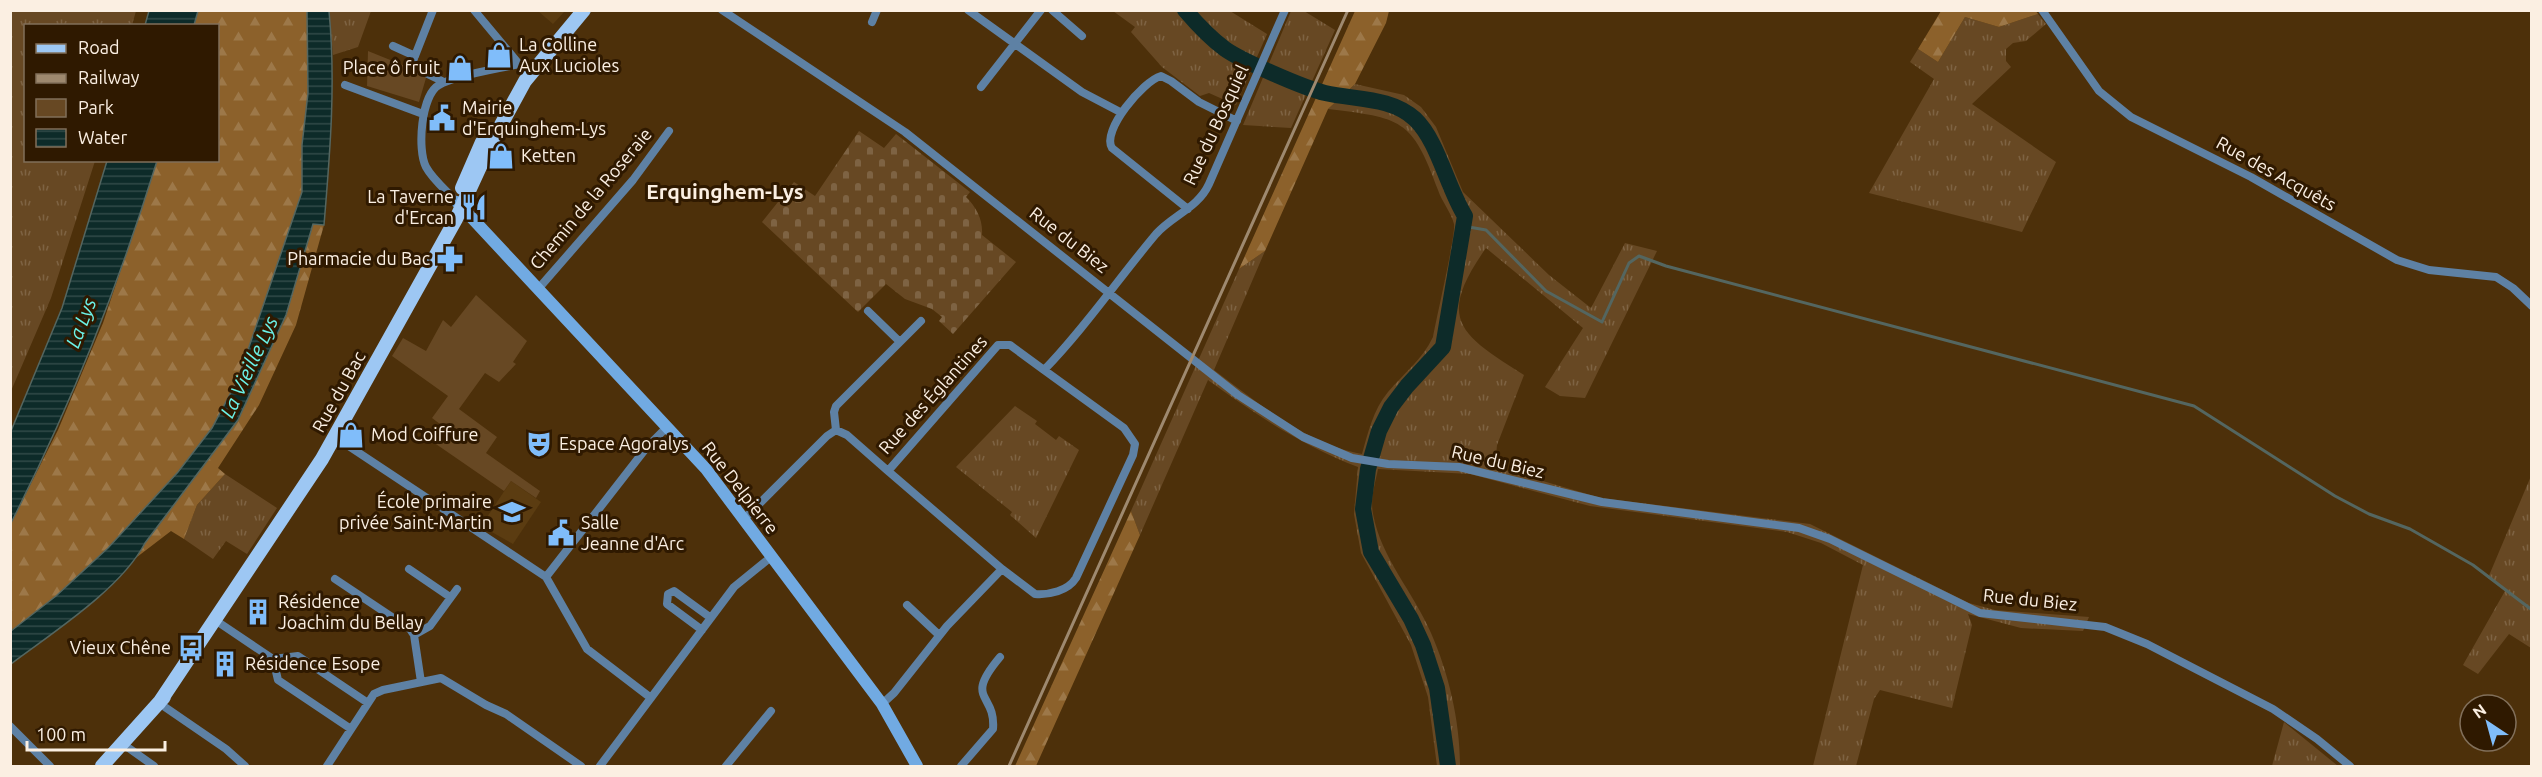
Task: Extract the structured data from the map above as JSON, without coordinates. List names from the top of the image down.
{
  "streets": {
    "main road": ["Rue du Bac"],
    "street": [
      "Rue du Bosquiel",
      "Rue des Acquêts",
      "Chemin de la Roseraie",
      "Rue du Biez",
      "Rue des Églantines",
      "Rue Delpierre"
    ]
  },
  "crossings": [
    ["Rue du Bosquiel", "Rue du Biez"],
    ["Chemin de la Roseraie", "Rue Delpierre"],
    ["Rue du Bac", "Rue Delpierre"]
  ],
  "districts": ["Erquinghem-Lys"],
  "water": ["La Lys", "La Vieille Lys"],
  "places": {
    "shop": [
      "La Colline Aux Lucioles",
      "Place ô fruit",
      "Ketten",
      "Mod Coiffure"
    ],
    "public building": ["Mairie d'Erquinghem-Lys", "Salle Jeanne d'Arc"],
    "restaurant": ["La Taverne d'Ercan"],
    "pharmacy": ["Pharmacie du Bac"],
    "theatre": ["Espace Agoralys"],
    "school or university": ["École primaire privée Saint-Martin"],
    "building": ["Résidence Joachim du Bellay", "Résidence Esope"],
    "bus stop": ["Vieux Chêne"]
  },
  "legend": [
    "Road",
    "Railway",
    "Park",
    "Water"
  ],
  "scale_bar": "100 m",
  "north": "top left"
}
